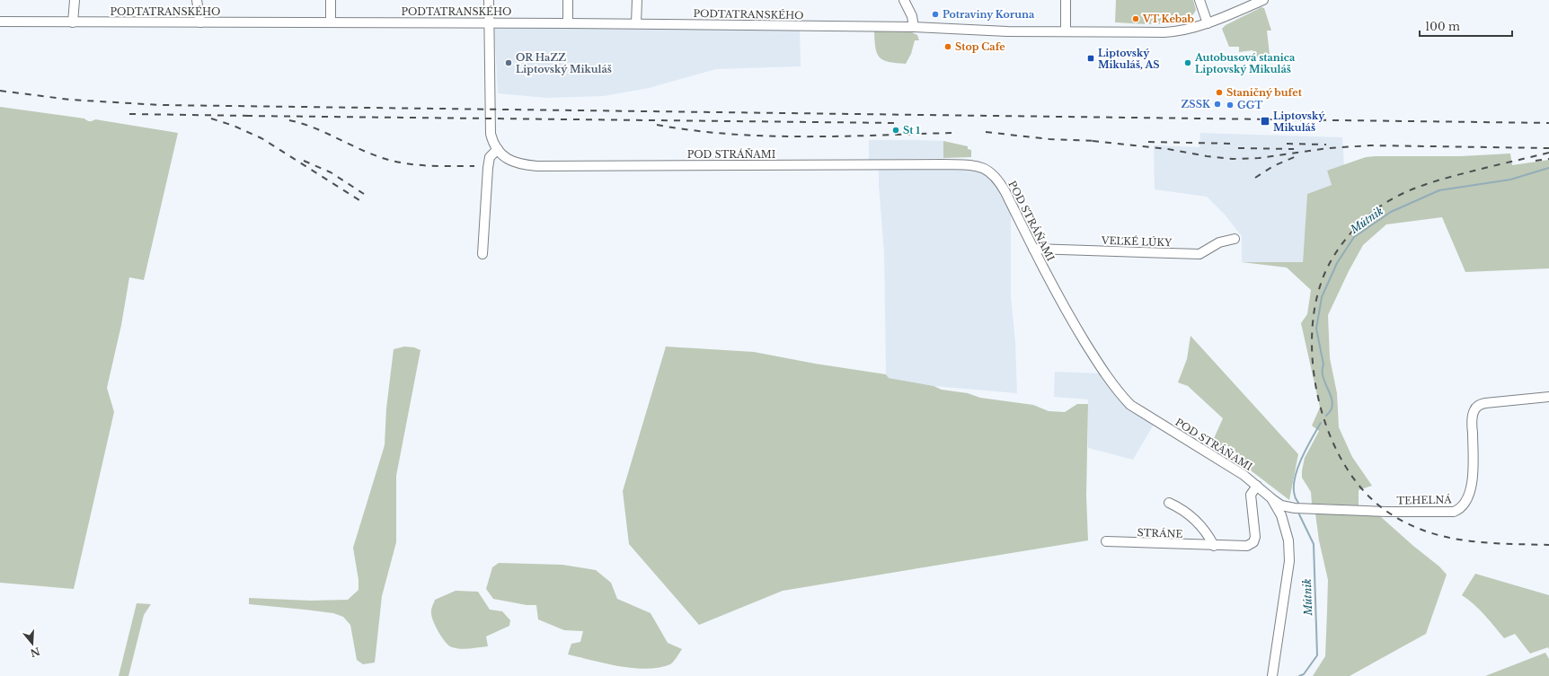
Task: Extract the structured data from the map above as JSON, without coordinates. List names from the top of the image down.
{
  "streets": {
    "street": [
      "PODTATRANSKÉHO",
      "POD STRÁŇAMI",
      "VEĽKÉ LÚKY",
      "TEHELNÁ",
      "STRÁNE"
    ]
  },
  "crossings": [
    ["PODTATRANSKÉHO", "POD STRÁŇAMI"],
    ["POD STRÁŇAMI", "VEĽKÉ LÚKY"],
    ["POD STRÁŇAMI", "TEHELNÁ"],
    ["POD STRÁŇAMI", "STRÁNE"]
  ],
  "water": ["Mútnik"],
  "places": {
    "other": [
      "Potraviny Koruna",
      "VT Kebab",
      "Stop Cafe",
      "OR HaZZ Liptovský Mikuláš",
      "Autobusová stanica Liptovský Mikuláš",
      "Staničný bufet",
      "ZSSK",
      "GGT",
      "St 1"
    ],
    "transit": ["Liptovský Mikuláš, AS", "Liptovský Mikuláš"]
  },
  "scale_bar": "100 m",
  "north": "bottom"
}
